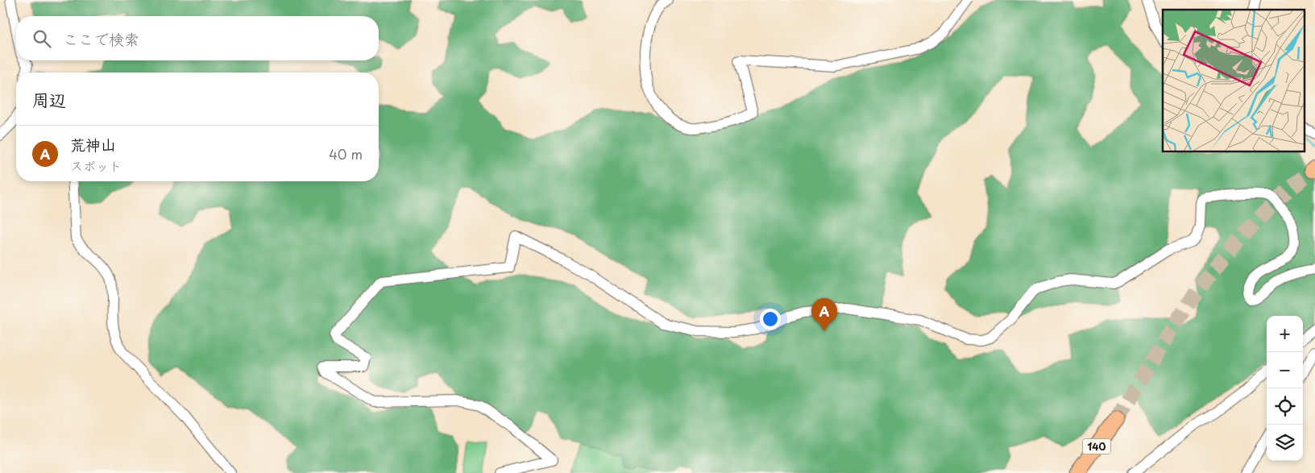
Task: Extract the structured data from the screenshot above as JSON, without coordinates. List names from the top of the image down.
{
  "streets": {
    "highway": ["140"]
  },
  "page": {
    "search": "ここで検索",
    "heading": "周辺",
    "list": [
      {
        "mark": "A",
        "name": "荒神山",
        "note": "スポット",
        "value": "40 m"
      }
    ],
    "pins": "A",
    "map_buttons": ["+", "−"]
  }
}
